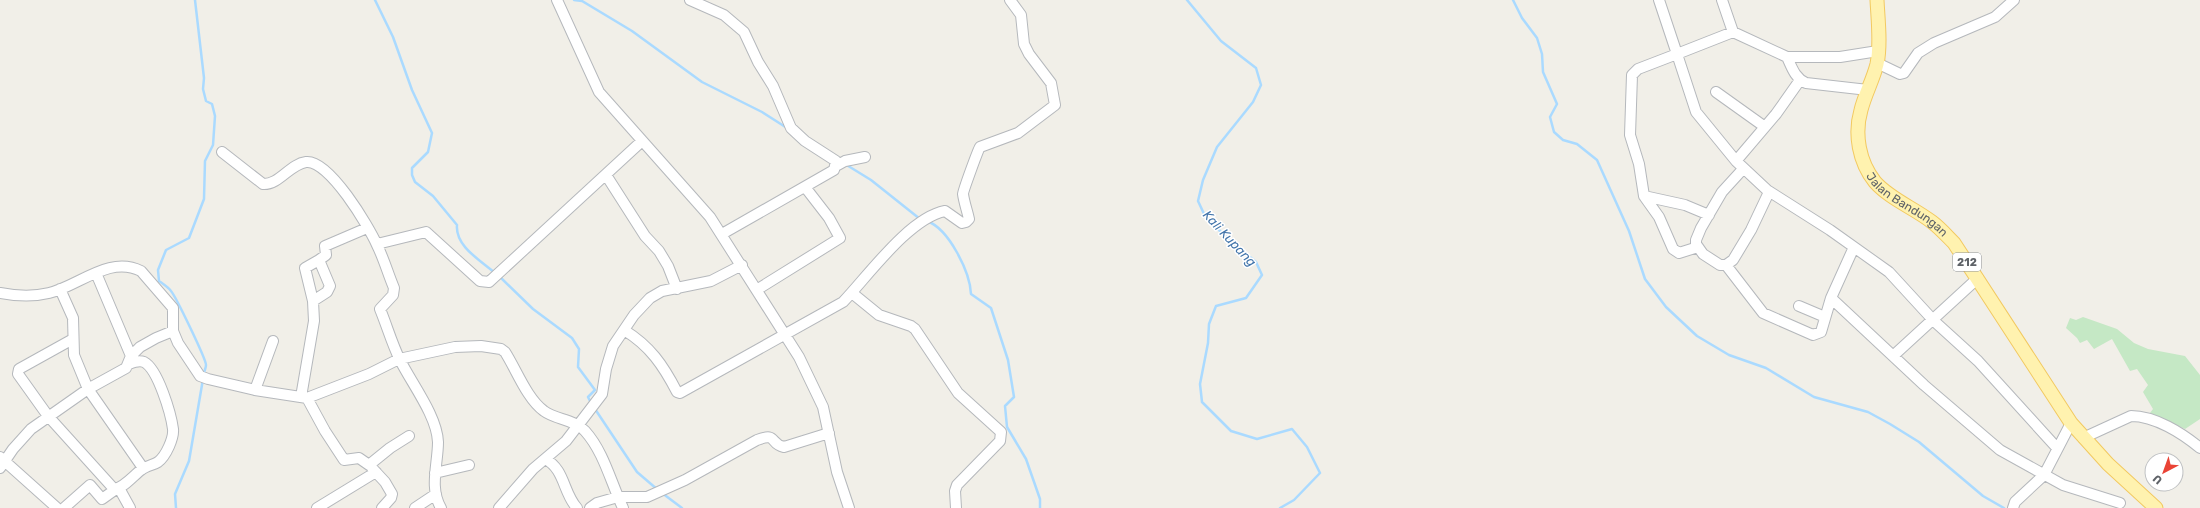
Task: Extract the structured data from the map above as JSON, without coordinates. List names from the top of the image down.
{
  "streets": {
    "main road": ["Jalan Bandungan", "212"]
  },
  "water": ["Kali Kupang"],
  "north": "bottom left"
}
